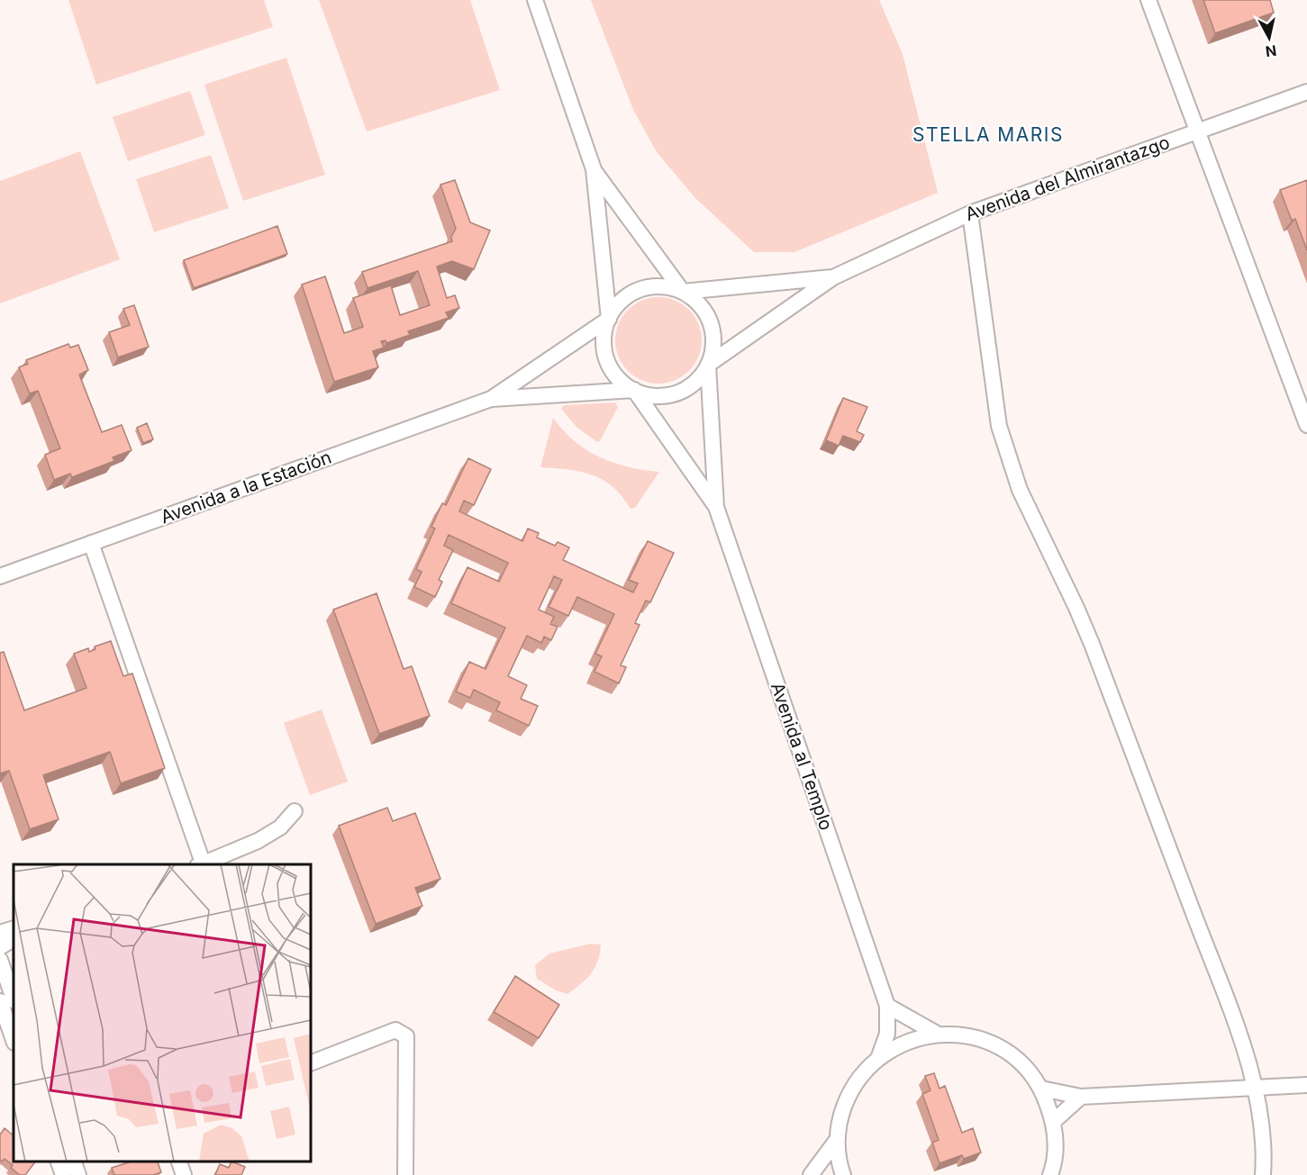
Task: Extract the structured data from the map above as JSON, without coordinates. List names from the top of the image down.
{
  "streets": {
    "street": ["Avenida del Almirantazgo", "Avenida a la Estación", "Avenida al Templo"]
  },
  "districts": ["STELLA MARIS"],
  "north": "bottom"
}
